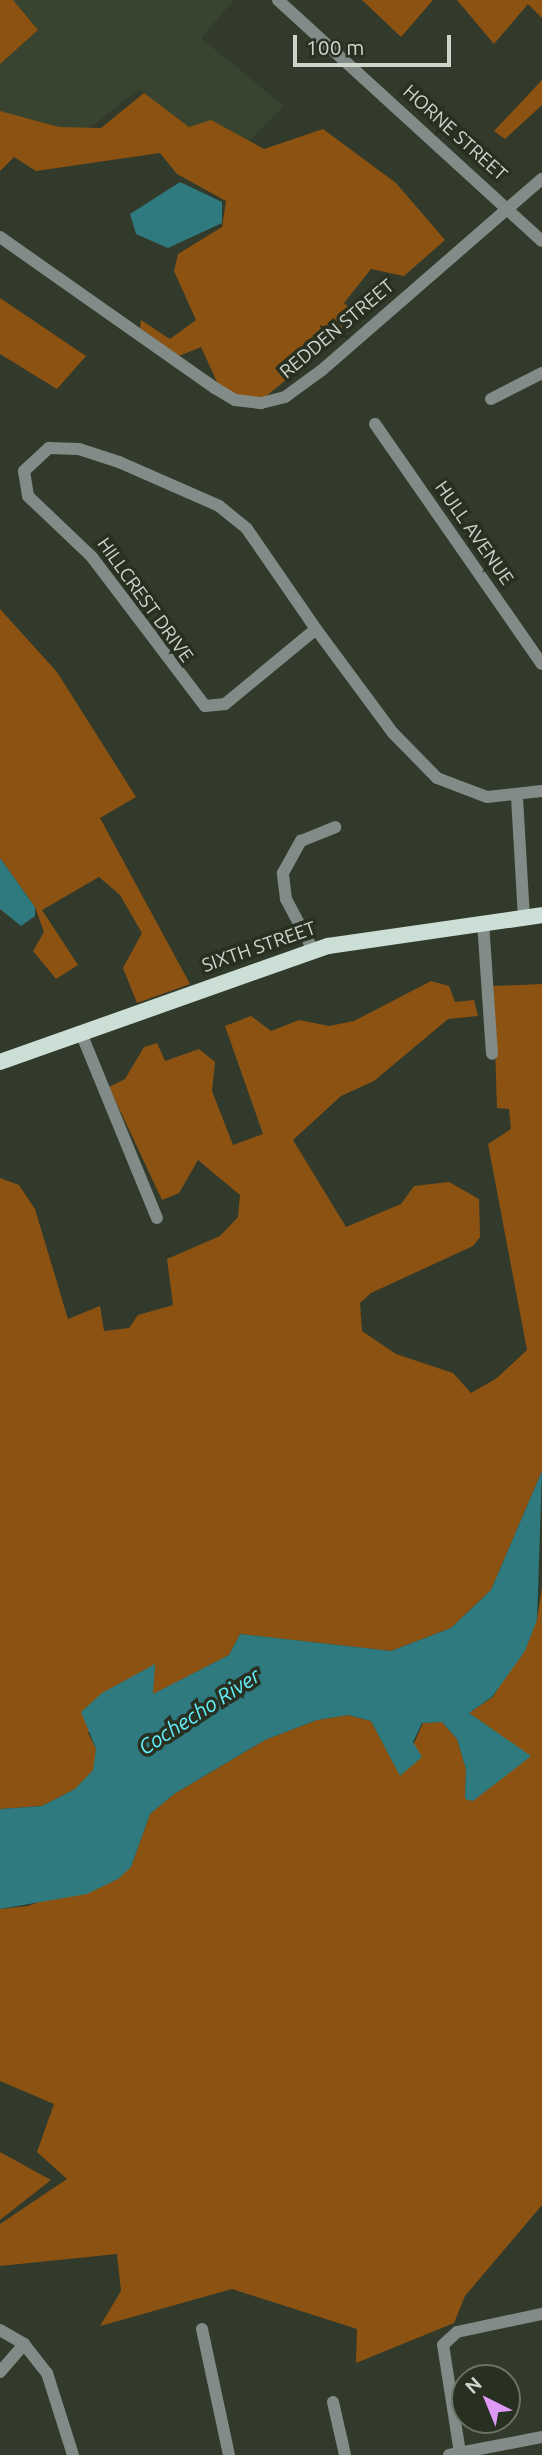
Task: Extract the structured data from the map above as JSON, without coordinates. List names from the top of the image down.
{
  "streets": {
    "main road": ["SIXTH STREET"],
    "street": [
      "HORNE STREET",
      "REDDEN STREET",
      "HULL AVENUE",
      "HILLCREST DRIVE"
    ]
  },
  "crossings": [
    ["HORNE STREET", "REDDEN STREET"]
  ],
  "water": ["Cochecho River"],
  "scale_bar": "100 m",
  "north": "top left"
}
